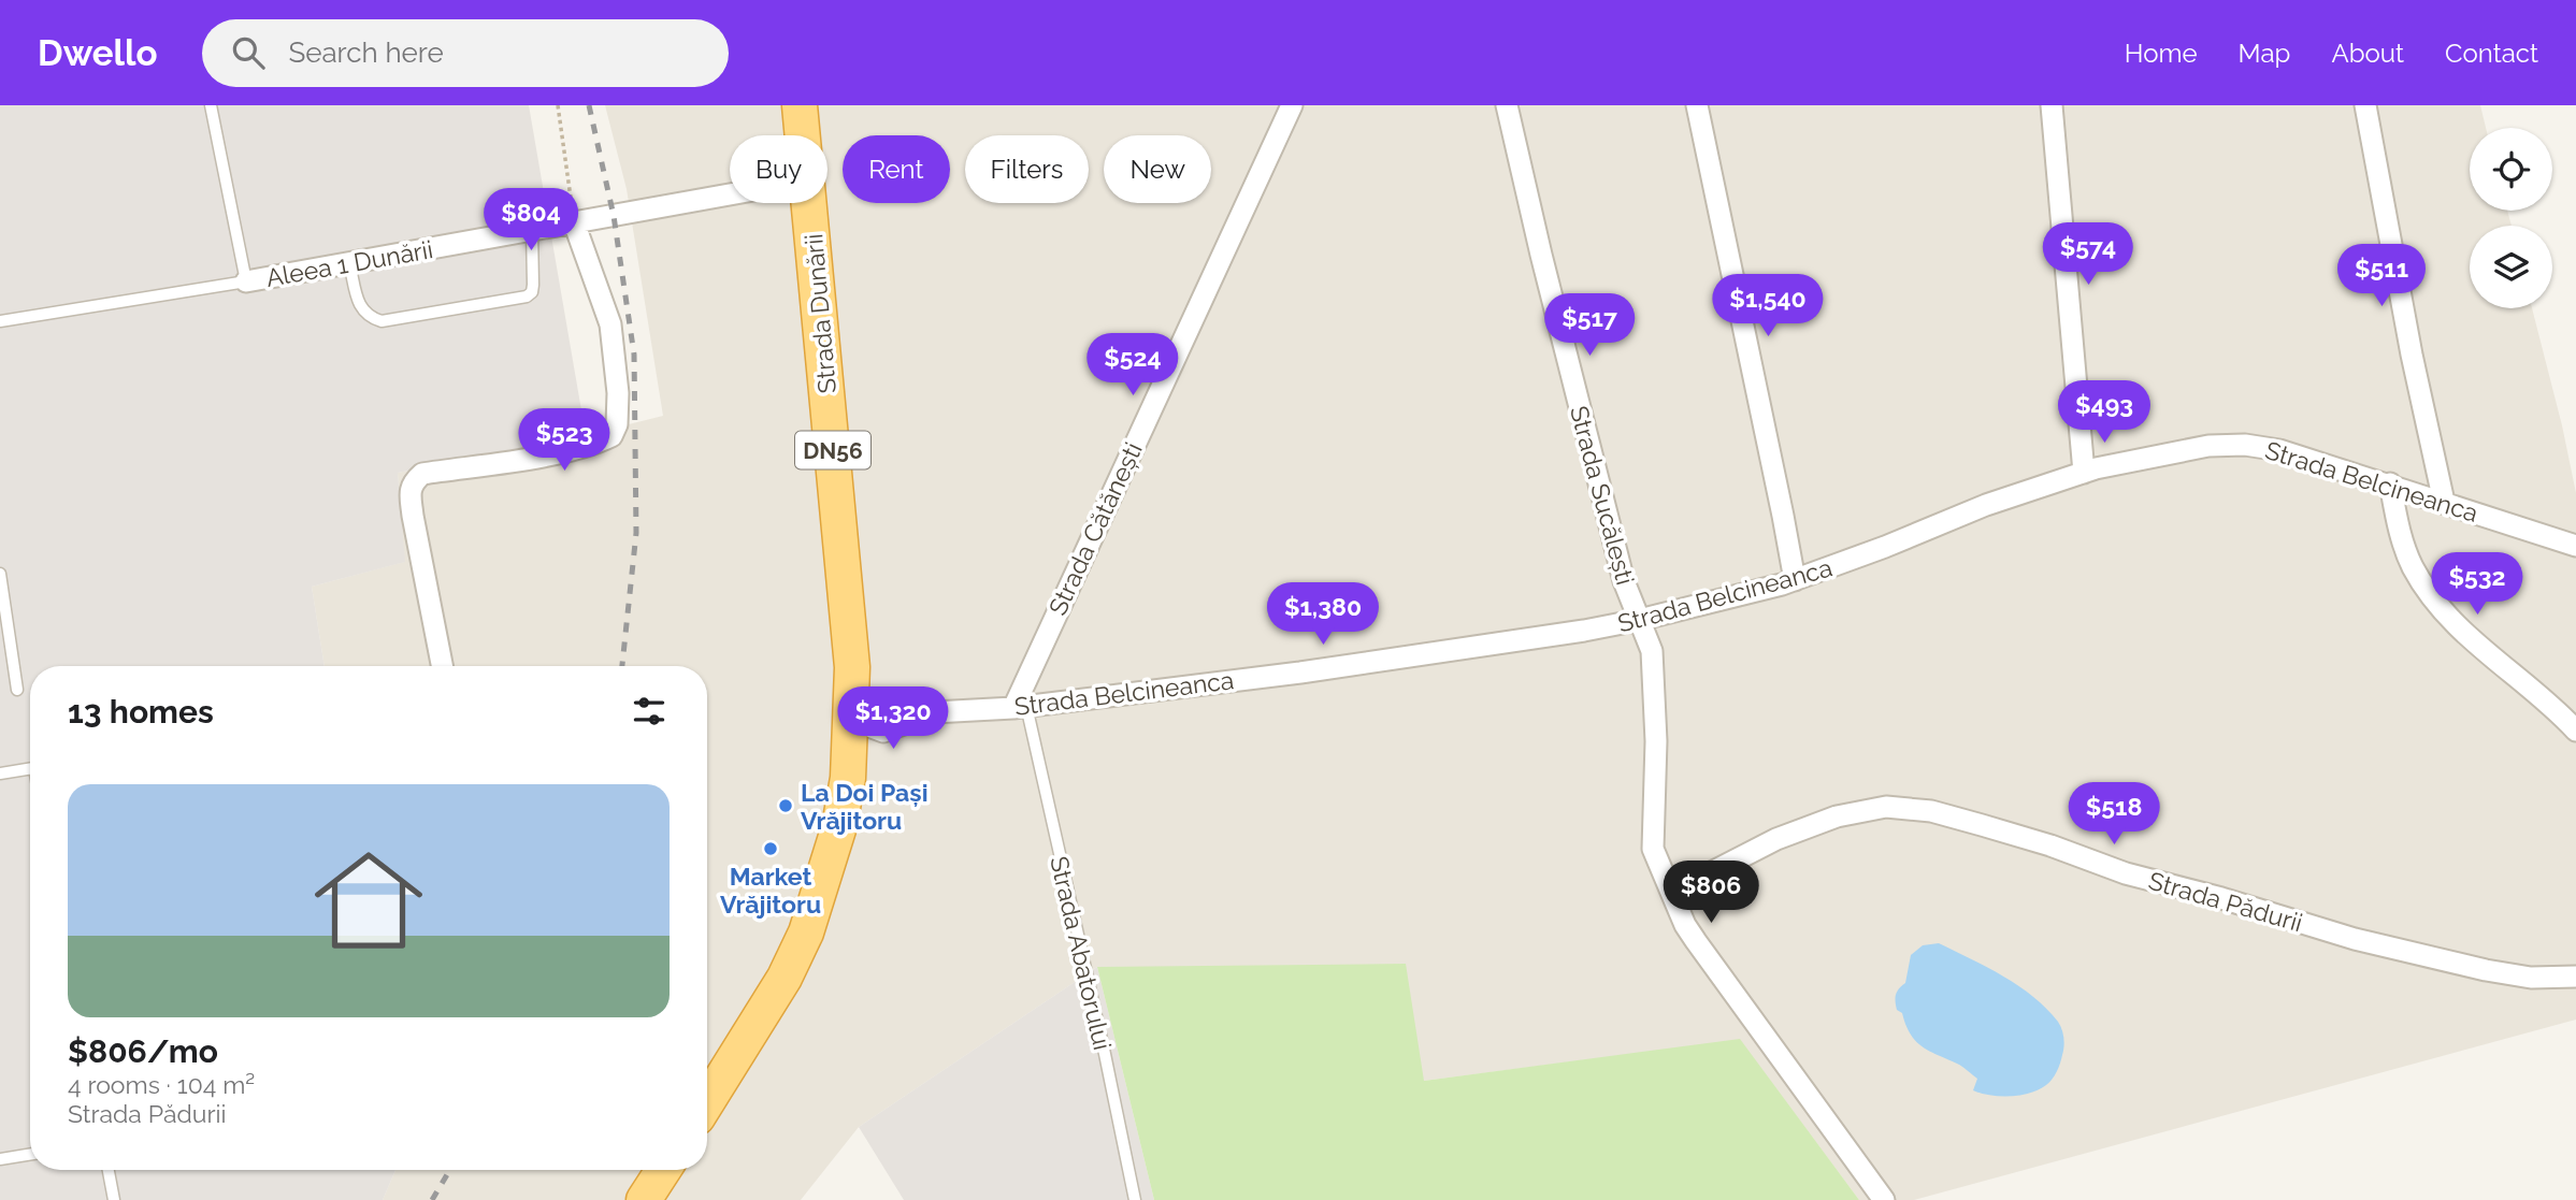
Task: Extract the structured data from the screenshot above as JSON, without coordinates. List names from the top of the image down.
{
  "streets": {
    "highway": ["Strada Dunării", "DN56"],
    "street": [
      "Aleea 1 Dunării",
      "Strada Belcineanca",
      "Strada Sucălești",
      "Strada Cătănești",
      "Strada Pădurii"
    ],
    "lane": ["Strada Abatorului"]
  },
  "crossings": [
    ["Strada Dunării", "Strada Belcineanca"],
    ["Strada Belcineanca", "Strada Sucălești"],
    ["Strada Belcineanca", "Strada Cătănești"],
    ["Strada Belcineanca", "Strada Abatorului"],
    ["Strada Sucălești", "Strada Pădurii"],
    ["Strada Cătănești", "Strada Abatorului"]
  ],
  "places": ["La Doi Pași Vrăjitoru", "Market Vrăjitoru"],
  "page": {
    "header": "Dwello",
    "search": "Search here",
    "nav": [
      "Home",
      "Map",
      "About",
      "Contact"
    ],
    "chip": [
      "Buy",
      "Rent",
      "Filters",
      "New"
    ],
    "price": [
      "$804",
      "$574",
      "$511",
      "$1,540",
      "$517",
      "$524",
      "$493",
      "$523",
      "$532",
      "$1,380",
      "$1,320",
      "$518",
      "$806"
    ],
    "heading": "13 homes",
    "list": [
      {
        "name": "$806/mo",
        "note": "4 rooms · 104 m² · Strada Pădurii"
      }
    ]
  }
}
